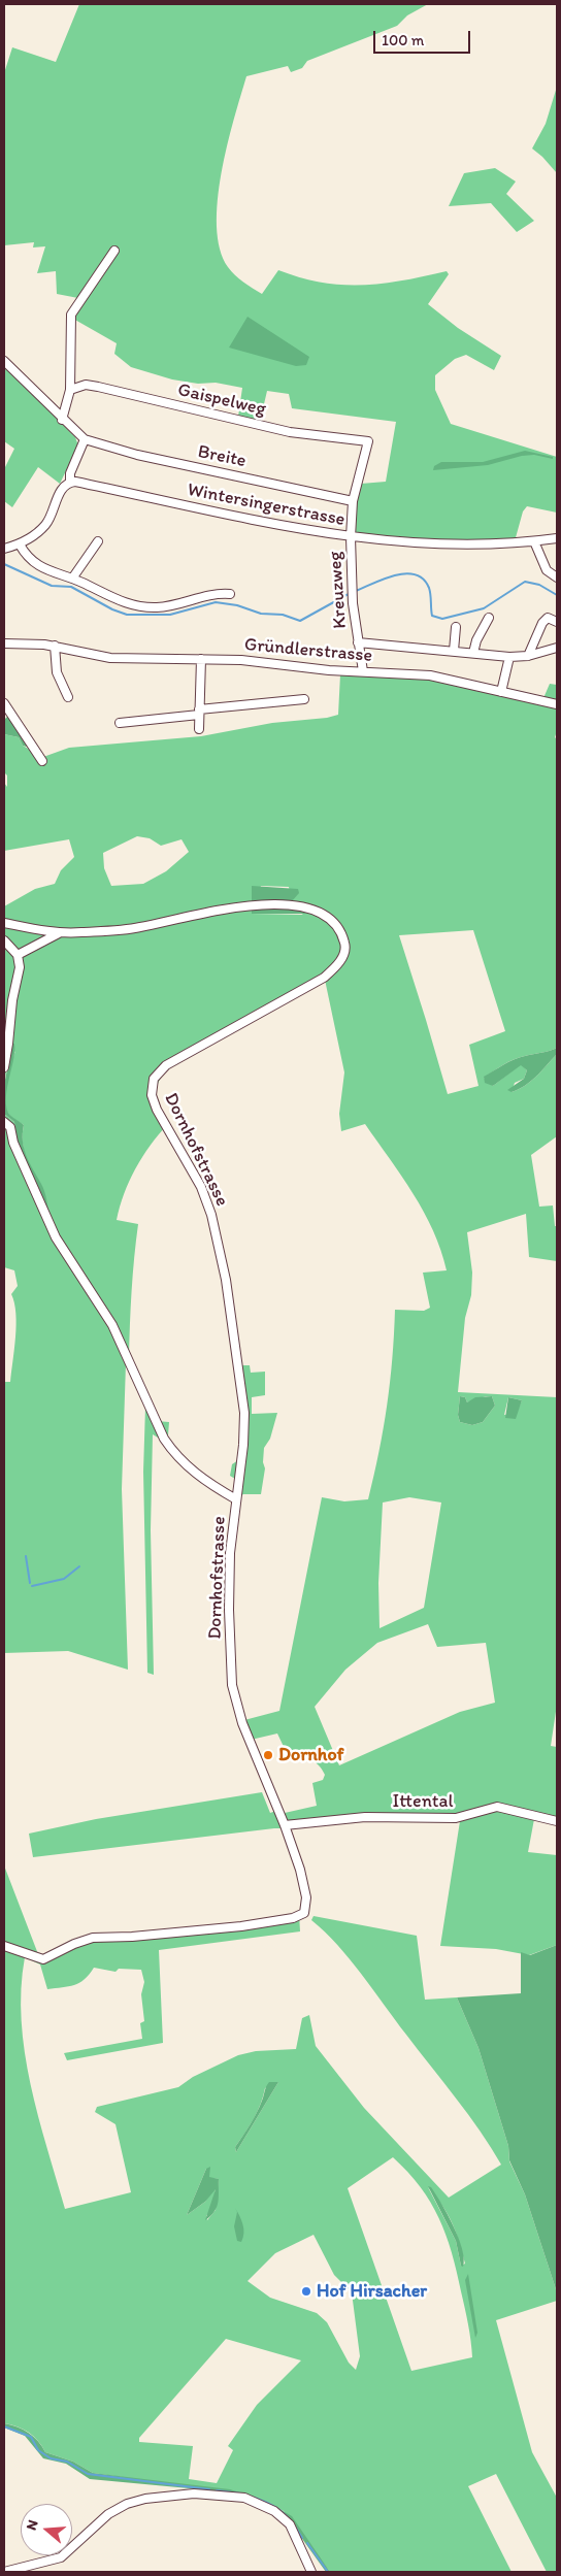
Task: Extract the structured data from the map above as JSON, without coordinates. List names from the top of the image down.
{
  "streets": {
    "street": [
      "Gaispelweg",
      "Breite",
      "Wintersingerstrasse",
      "Kreuzweg",
      "Gründlerstrasse",
      "Dornhofstrasse",
      "Ittental"
    ]
  },
  "crossings": [
    ["Gaispelweg", "Kreuzweg"],
    ["Breite", "Kreuzweg"],
    ["Wintersingerstrasse", "Kreuzweg"],
    ["Kreuzweg", "Gründlerstrasse"],
    ["Dornhofstrasse", "Ittental"]
  ],
  "places": ["Dornhof", "Hof Hirsacher"],
  "scale_bar": "100 m",
  "north": "left"
}
